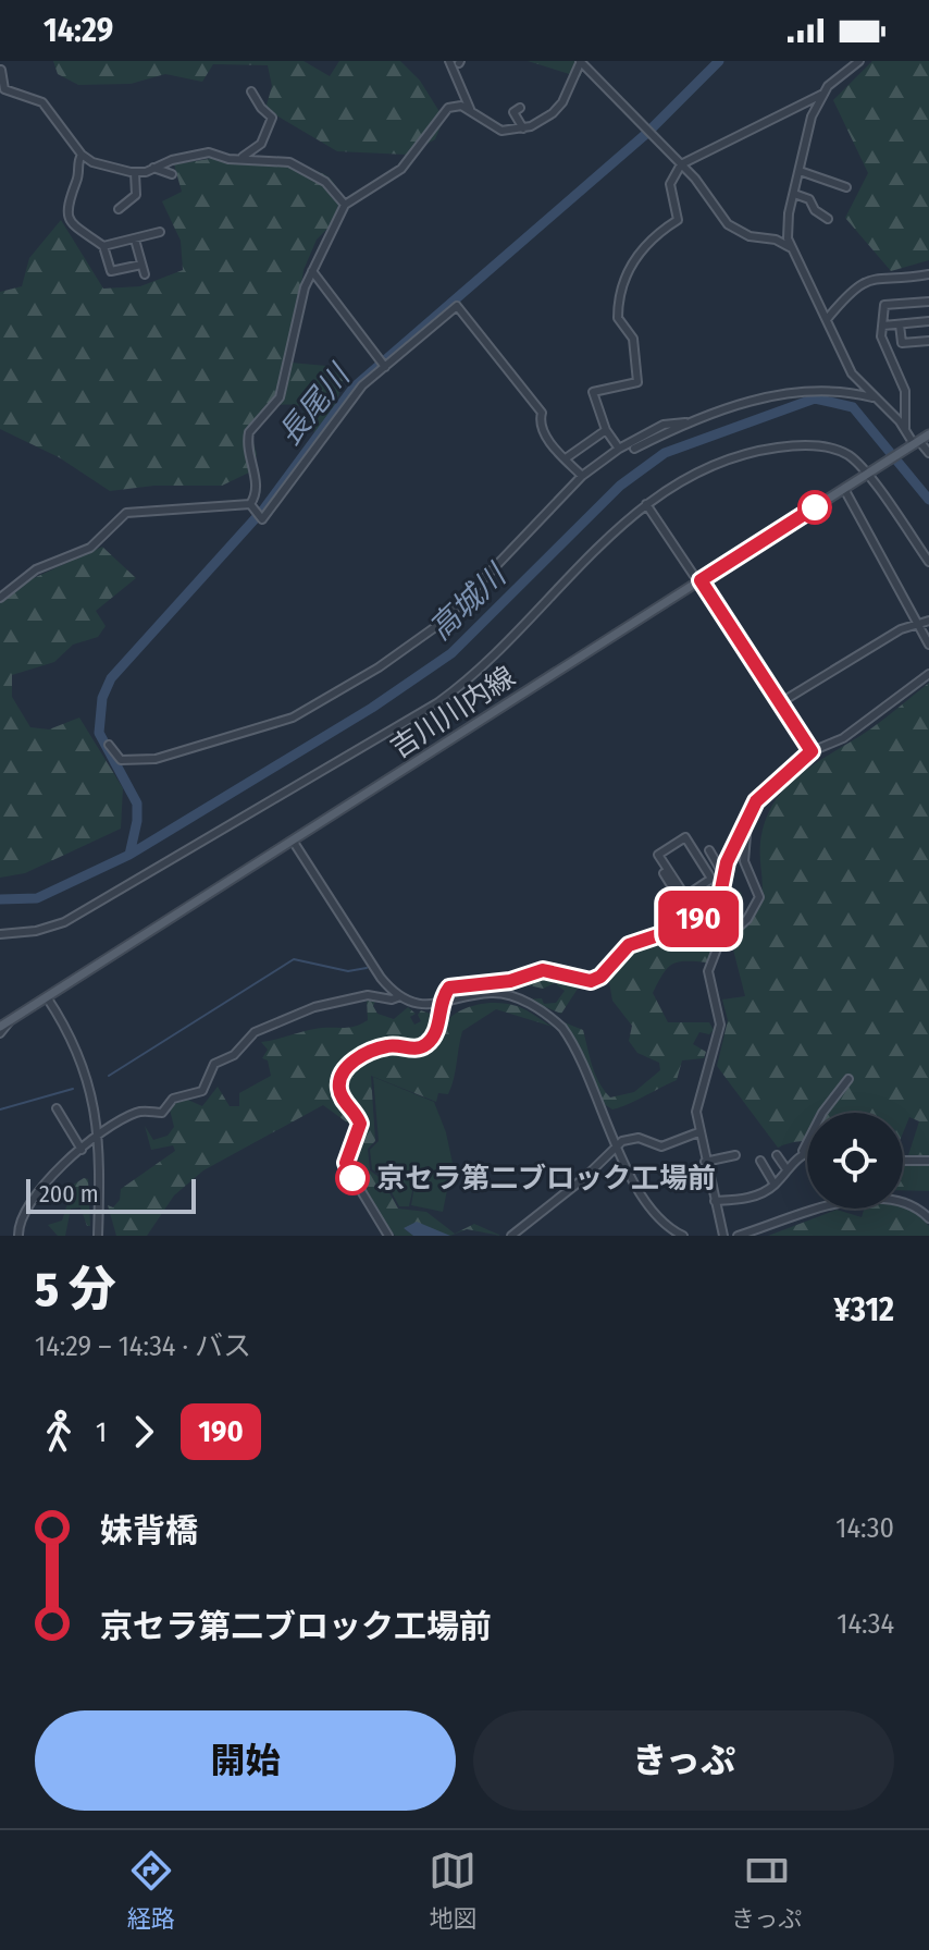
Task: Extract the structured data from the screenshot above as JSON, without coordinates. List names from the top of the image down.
{
  "streets": {
    "main road": ["吉川川内線"]
  },
  "water": ["長尾川", "高城川"],
  "places": ["京セラ第二ブロック工場前"],
  "lines": ["bus line 190"],
  "scale_bar": "200 m",
  "page": {
    "status": "14:29",
    "on_map": "190",
    "scale": "200 m",
    "heading": ["5 分", "14:29 – 14:34 · バス", "¥312"],
    "legs": ["1", "190"],
    "list": [
      {
        "name": "妹背橋",
        "value": "14:30"
      },
      {
        "name": "京セラ第二ブロック工場前",
        "value": "14:34"
      }
    ],
    "buttons": ["開始", "きっぷ"],
    "tabs": ["経路", "地図", "きっぷ"]
  }
}
